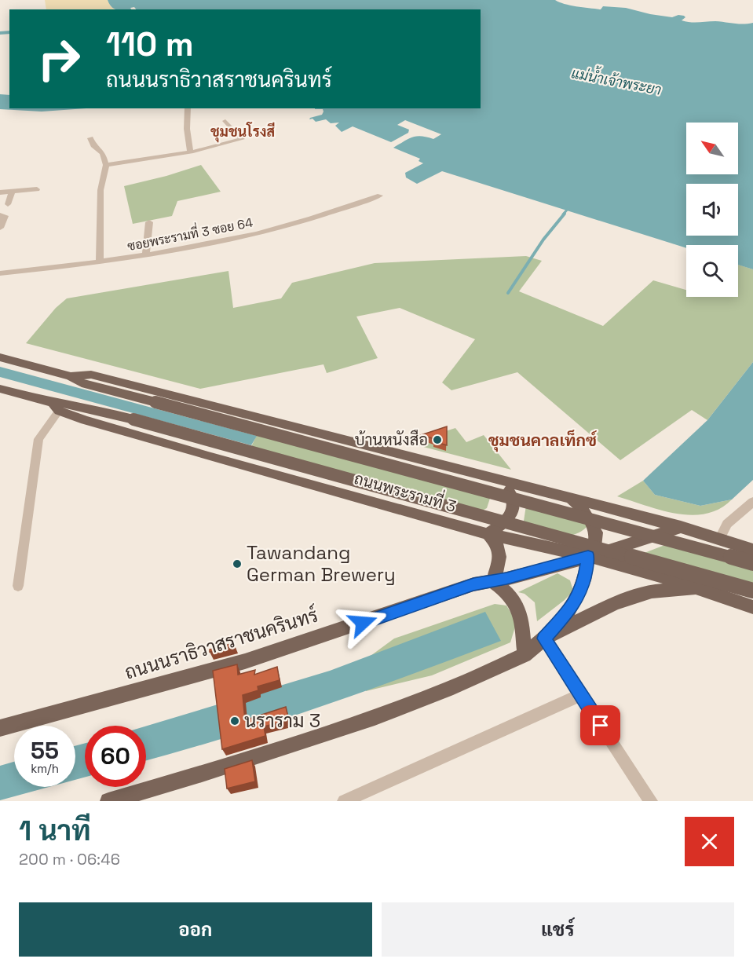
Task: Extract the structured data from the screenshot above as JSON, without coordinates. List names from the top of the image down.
{
  "streets": {
    "main road": ["ถนนพระรามที่ 3", "ถนนนราธิวาสราชนครินทร์"],
    "street": ["ซอยพระรามที่ 3 ซอย 64"]
  },
  "crossings": [
    ["ถนนพระรามที่ 3", "ถนนนราธิวาสราชนครินทร์"]
  ],
  "districts": ["ชุมชนโรงสี", "ชุมชนคาลเท็กซ์"],
  "water": ["แม่น้ำเจ้าพระยา"],
  "places": ["บ้านหนังสือ", "Tawandang German Brewery", "นราราม 3"],
  "north": "top left",
  "page": {
    "turn": ["110 m", "ถนนนราธิวาสราชนครินทร์"],
    "speed": "55 km/h",
    "limit": "60",
    "heading": ["1 นาที", "200 m · 06:46"],
    "buttons": ["ออก", "แชร์"]
  }
}
